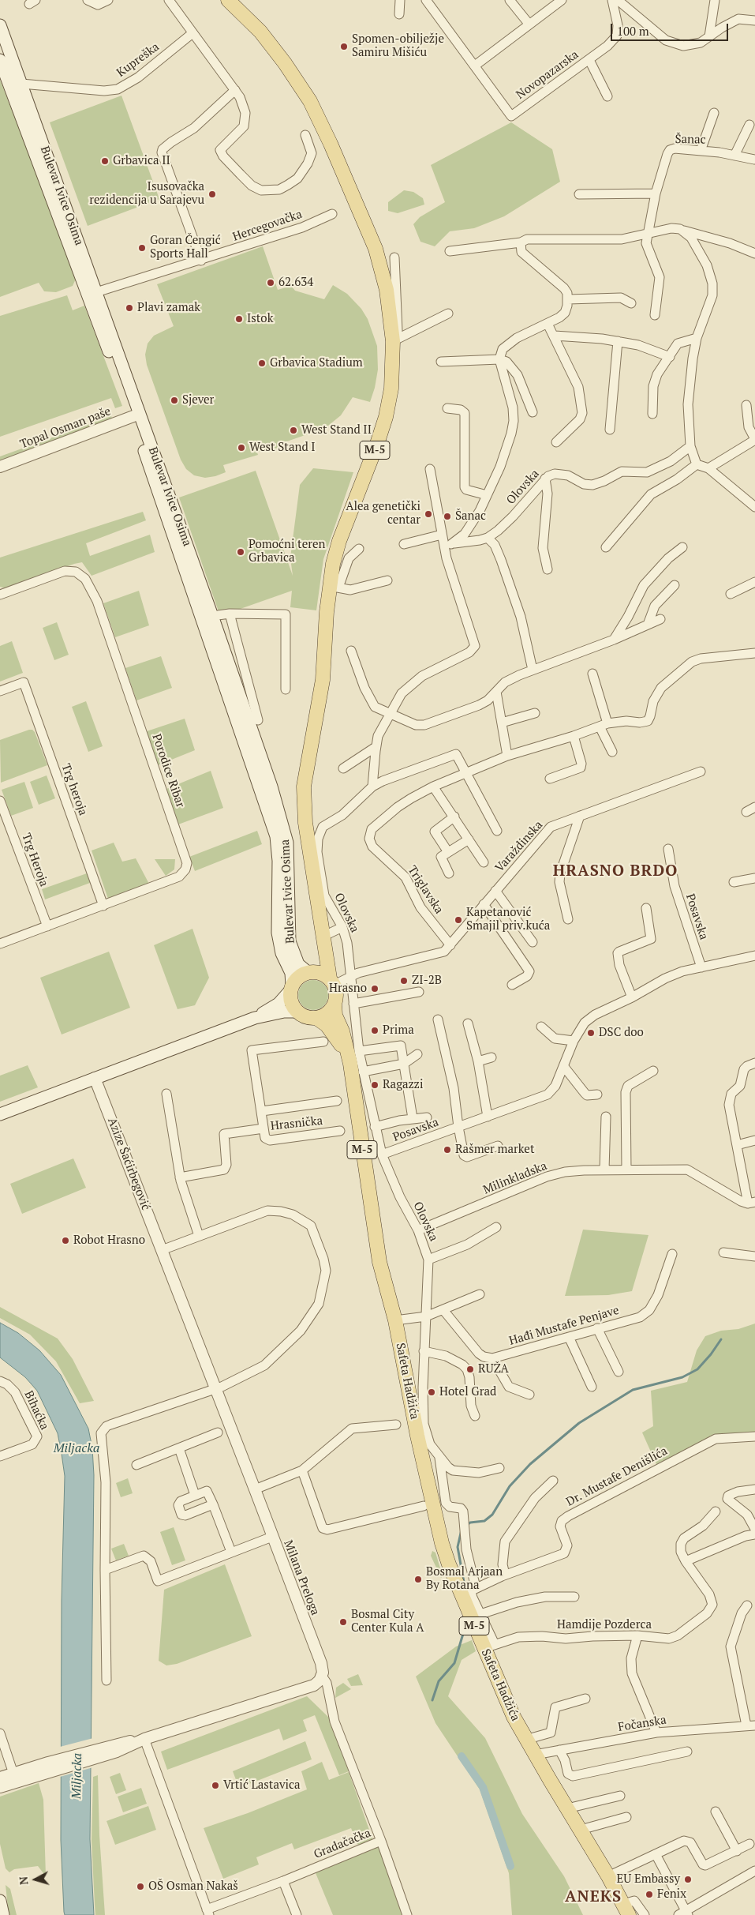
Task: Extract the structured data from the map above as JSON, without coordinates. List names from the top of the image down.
{
  "streets": {
    "main road": ["Bulevar Ivice Osima", "M-5", "Safeta Hadžića"],
    "street": [
      "Kupreška",
      "Novopazarska",
      "Šanac",
      "Hercegovačka",
      "Topal Osman paše",
      "Olovska",
      "Porodice Ribar",
      "Trg heroja",
      "Varaždinska",
      "Trg Heroja",
      "Triglavska",
      "Posavska",
      "Hrasnička",
      "Azize Šaćirbegović",
      "Milinkladska",
      "Hađi Mustafe Penjave",
      "Bihaćka",
      "Dr. Mustafe Denišlića",
      "Milana Preloga",
      "Hamdije Pozderca",
      "Fočanska",
      "Gradačačka"
    ]
  },
  "crossings": [
    ["Kupreška", "Bulevar Ivice Osima"],
    ["Bulevar Ivice Osima", "Hercegovačka"],
    ["Bulevar Ivice Osima", "Topal Osman paše"],
    ["Bulevar Ivice Osima", "M-5"],
    ["Bulevar Ivice Osima", "Safeta Hadžića"],
    ["M-5", "Safeta Hadžića"],
    ["Olovska", "Triglavska"],
    ["Olovska", "Posavska"],
    ["Olovska", "Milinkladska"],
    ["Olovska", "Safeta Hadžića"],
    ["Porodice Ribar", "Trg heroja"],
    ["Porodice Ribar", "Trg Heroja"],
    ["Varaždinska", "Triglavska"],
    ["Azize Šaćirbegović", "Milana Preloga"],
    ["Safeta Hadžića", "Hamdije Pozderca"],
    ["Safeta Hadžića", "Fočanska"]
  ],
  "districts": ["HRASNO BRDO", "ANEKS"],
  "water": ["Miljacka"],
  "places": [
    "Spomen-obilježje Samiru Mišiću",
    "Grbavica II",
    "Isusovačka rezidencija u Sarajevu",
    "Goran Čengić Sports Hall",
    "62.634",
    "Plavi zamak",
    "Istok",
    "Grbavica Stadium",
    "Sjever",
    "West Stand II",
    "West Stand I",
    "Alea genetički centar",
    "Šanac",
    "Pomoćni teren Grbavica",
    "Kapetanović Smajil priv.kuća",
    "ZI-2B",
    "Hrasno",
    "Prima",
    "DSC doo",
    "Ragazzi",
    "Rašmer market",
    "Robot Hrasno",
    "RUŽA",
    "Hotel Grad",
    "Bosmal Arjaan By Rotana",
    "Bosmal City Center Kula A",
    "Vrtić Lastavica",
    "EU Embassy",
    "OŠ Osman Nakaš",
    "Fenix"
  ],
  "scale_bar": "100 m",
  "north": "left"
}
